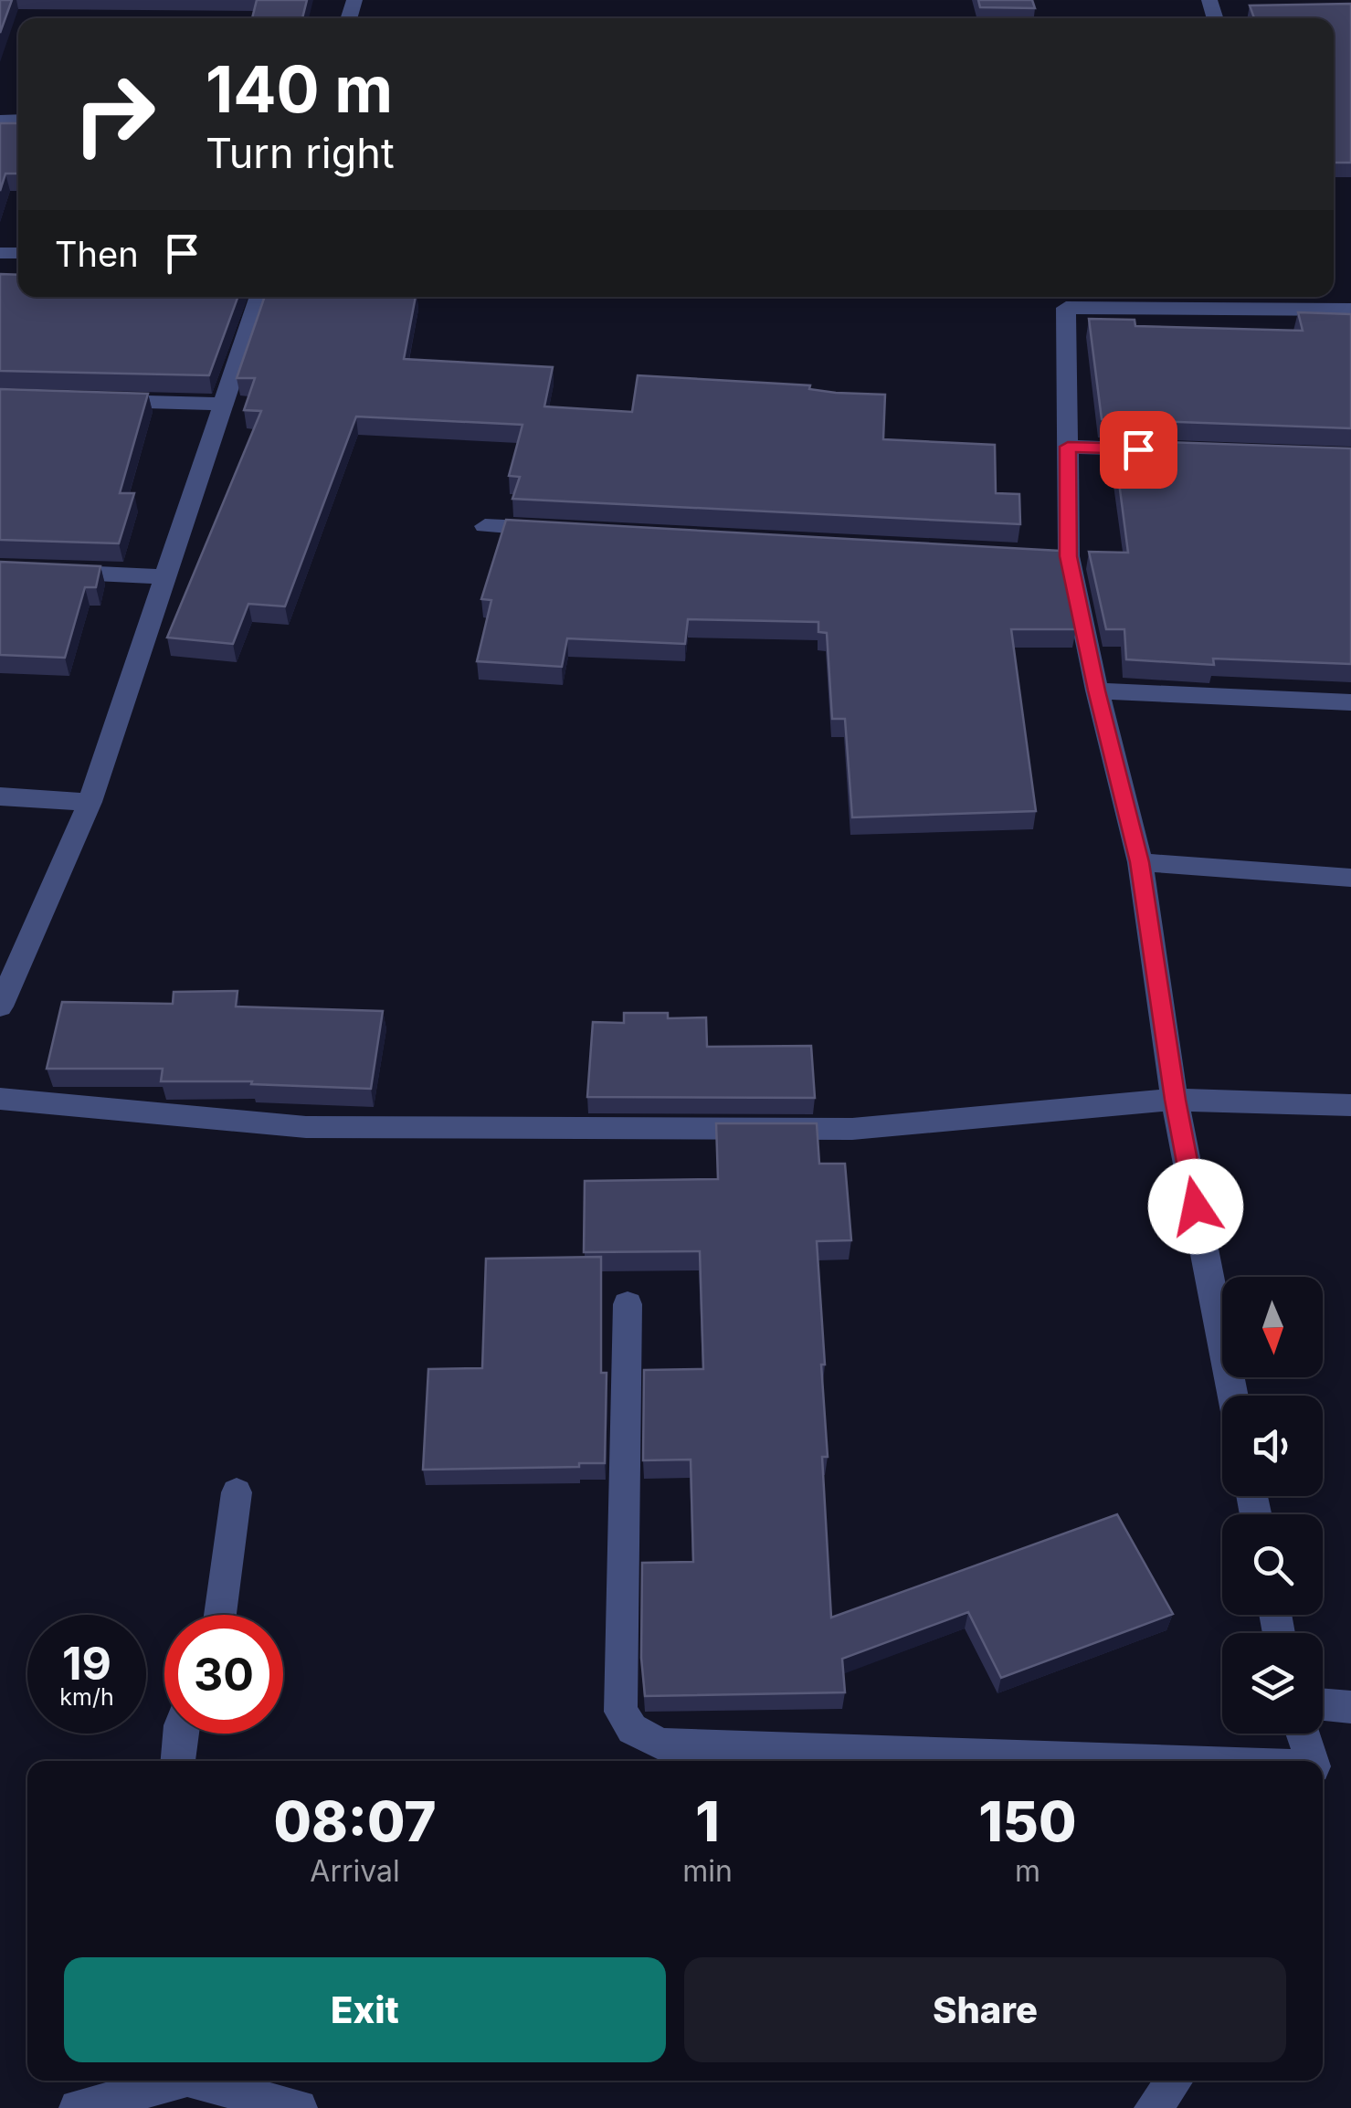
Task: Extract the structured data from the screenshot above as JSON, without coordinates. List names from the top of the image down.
{
  "north": "bottom",
  "page": {
    "turn": ["140 m", "Turn right"],
    "then": "Then",
    "speed": "19 km/h",
    "limit": "30",
    "eta": [
      "08:07",
      "Arrival",
      "1",
      "min",
      "150",
      "m"
    ],
    "buttons": ["Exit", "Share"]
  }
}
